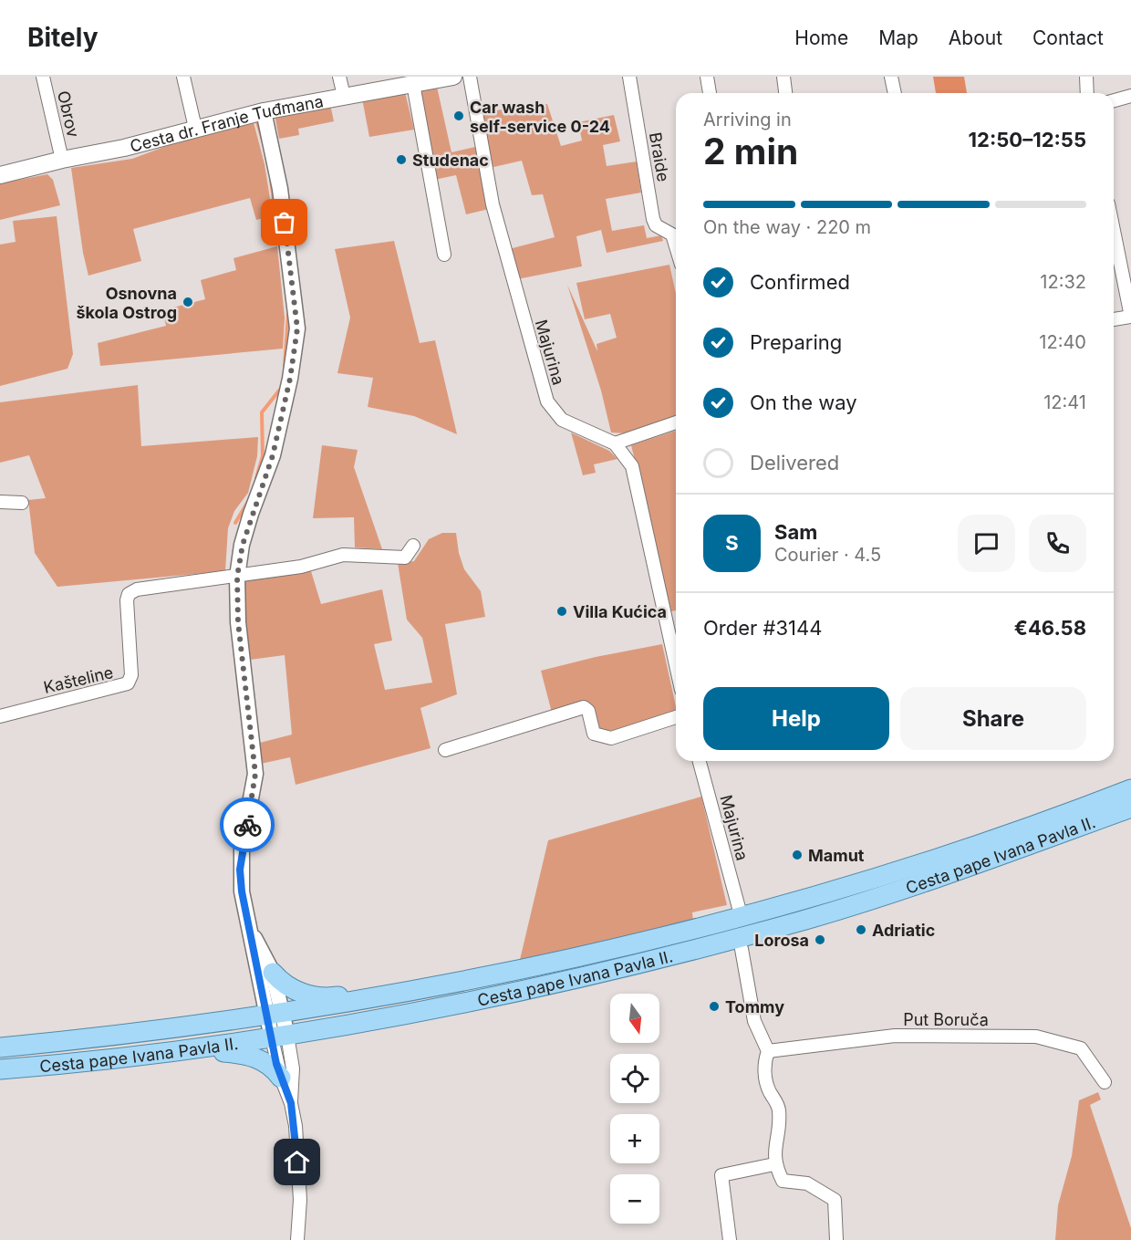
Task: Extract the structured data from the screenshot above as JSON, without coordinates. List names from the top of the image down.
{
  "streets": {
    "main road": ["Cesta dr. Franje Tuđmana", "Cesta pape Ivana Pavla II."],
    "street": [
      "Obrov",
      "Braide",
      "Majurina",
      "Kašteline",
      "Put Boruča"
    ]
  },
  "crossings": [
    ["Obrov", "Cesta dr. Franje Tuđmana"]
  ],
  "places": [
    "Car wash self-service 0-24",
    "Studenac",
    "Osnovna škola Ostrog",
    "Villa Kućica",
    "Mamut",
    "Adriatic",
    "Lorosa",
    "Tommy"
  ],
  "north": "bottom",
  "page": {
    "header": "Bitely",
    "nav": [
      "Home",
      "Map",
      "About",
      "Contact"
    ],
    "heading": ["2 min", "Arriving in", "12:50–12:55"],
    "panel": [
      "Sam",
      "Courier · 4.5",
      "Order #3144",
      "€46.58"
    ],
    "bar": "On the way · 220 m",
    "list": [
      ["Confirmed", "12:32"],
      ["Preparing", "12:40"],
      ["On the way", "12:41"],
      "Delivered"
    ],
    "round": "S",
    "buttons": ["Help", "Share"],
    "map_buttons": ["+", "−"]
  }
}
